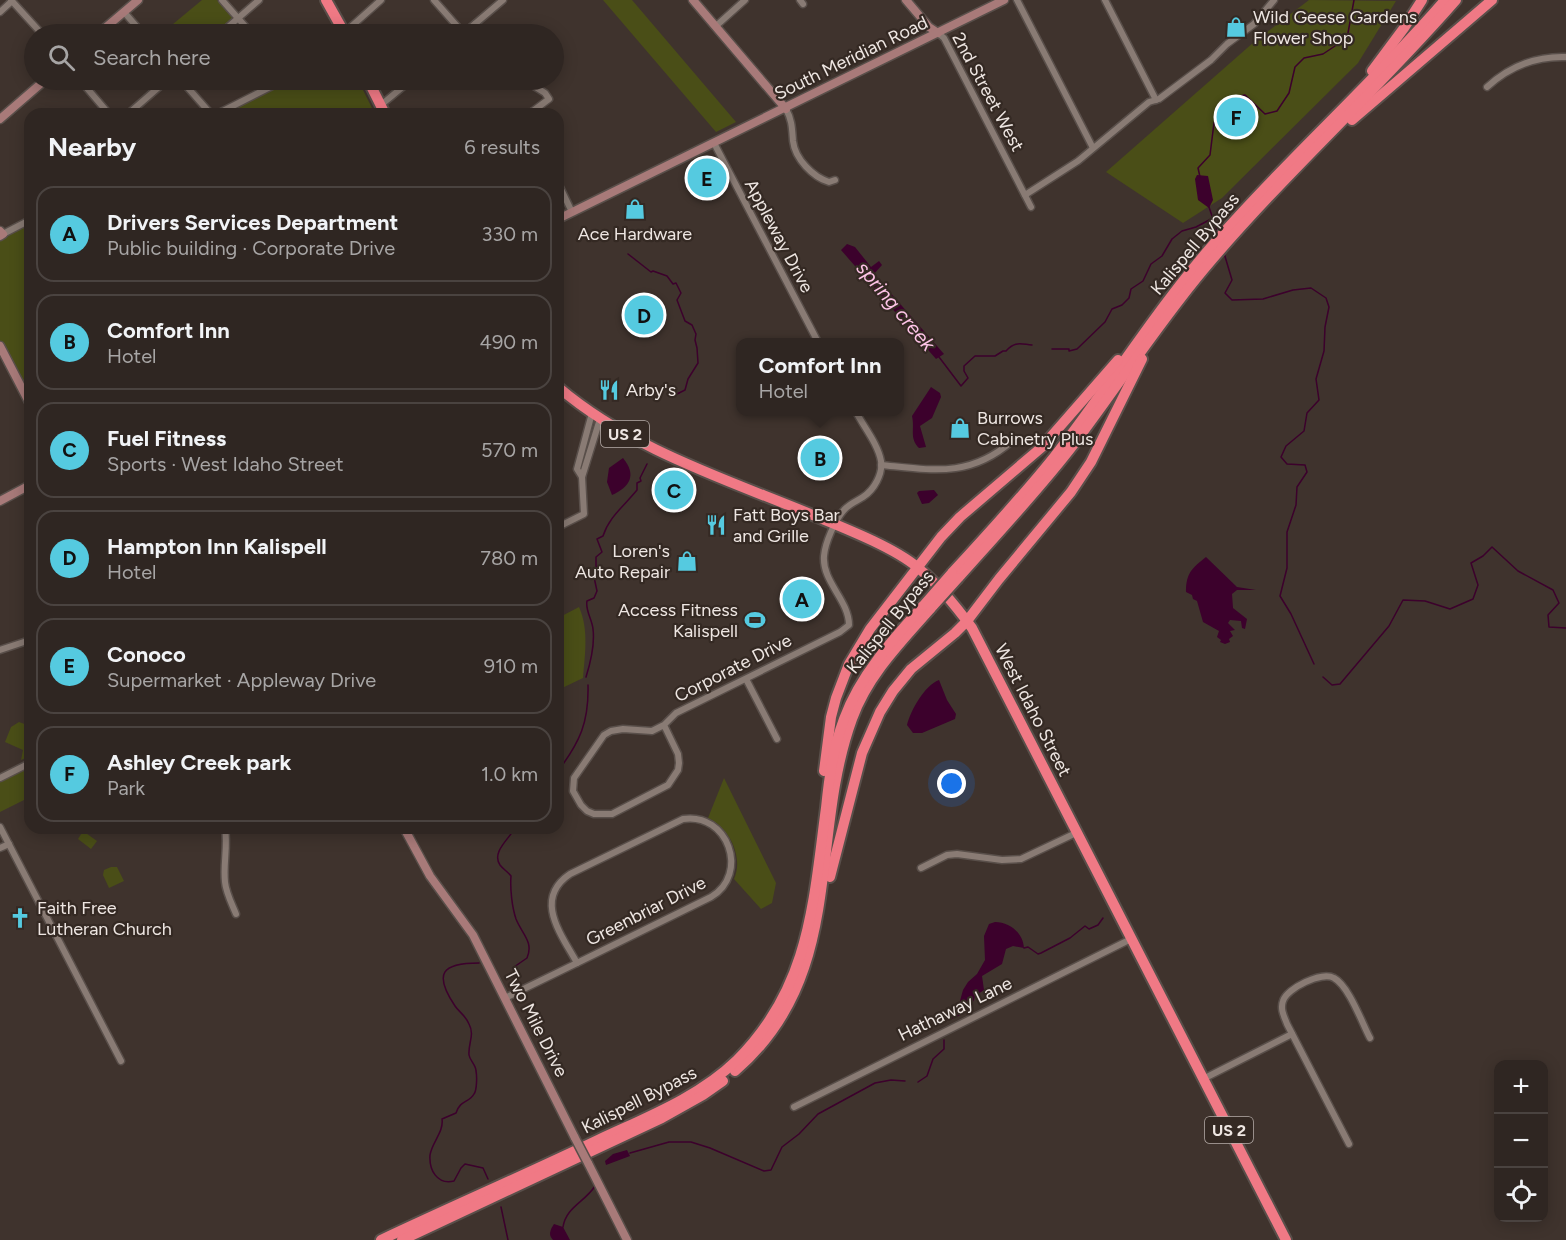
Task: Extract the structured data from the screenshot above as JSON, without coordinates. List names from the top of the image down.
{
  "streets": {
    "highway": ["Kalispell Bypass", "US 2", "West Idaho Street"],
    "street": [
      "South Meridian Road",
      "2nd Street West",
      "Appleway Drive",
      "Corporate Drive",
      "Greenbriar Drive",
      "Hathaway Lane",
      "Two Mile Drive"
    ]
  },
  "crossings": [
    ["South Meridian Road", "2nd Street West"],
    ["South Meridian Road", "Appleway Drive"],
    ["Corporate Drive", "West Idaho Street"],
    ["West Idaho Street", "Hathaway Lane"],
    ["Greenbriar Drive", "Two Mile Drive"]
  ],
  "water": ["spring creek"],
  "places": {
    "shop": [
      "Wild Geese Gardens Flower Shop",
      "Ace Hardware",
      "Burrows Cabinetry Plus",
      "Loren's Auto Repair"
    ],
    "restaurant": ["Arby's", "Fatt Boys Bar and Grille"],
    "sports": ["Access Fitness Kalispell"],
    "church": ["Faith Free Lutheran Church"]
  },
  "page": {
    "search": "Search here",
    "pins": [
      "F",
      "E",
      "D",
      "B",
      "C",
      "A"
    ],
    "heading": ["Nearby", "6 results"],
    "list": [
      {
        "mark": "A",
        "name": "Drivers Services Department",
        "note": "Public building · Corporate Drive",
        "value": "330 m"
      },
      {
        "mark": "B",
        "name": "Comfort Inn",
        "note": "Hotel",
        "value": "490 m"
      },
      {
        "mark": "C",
        "name": "Fuel Fitness",
        "note": "Sports · West Idaho Street",
        "value": "570 m"
      },
      {
        "mark": "D",
        "name": "Hampton Inn Kalispell",
        "note": "Hotel",
        "value": "780 m"
      },
      {
        "mark": "E",
        "name": "Conoco",
        "note": "Supermarket · Appleway Drive",
        "value": "910 m"
      },
      {
        "mark": "F",
        "name": "Ashley Creek park",
        "note": "Park",
        "value": "1.0 km"
      }
    ],
    "popup": ["Comfort Inn", "Hotel"],
    "map_buttons": ["+", "−"]
  }
}
